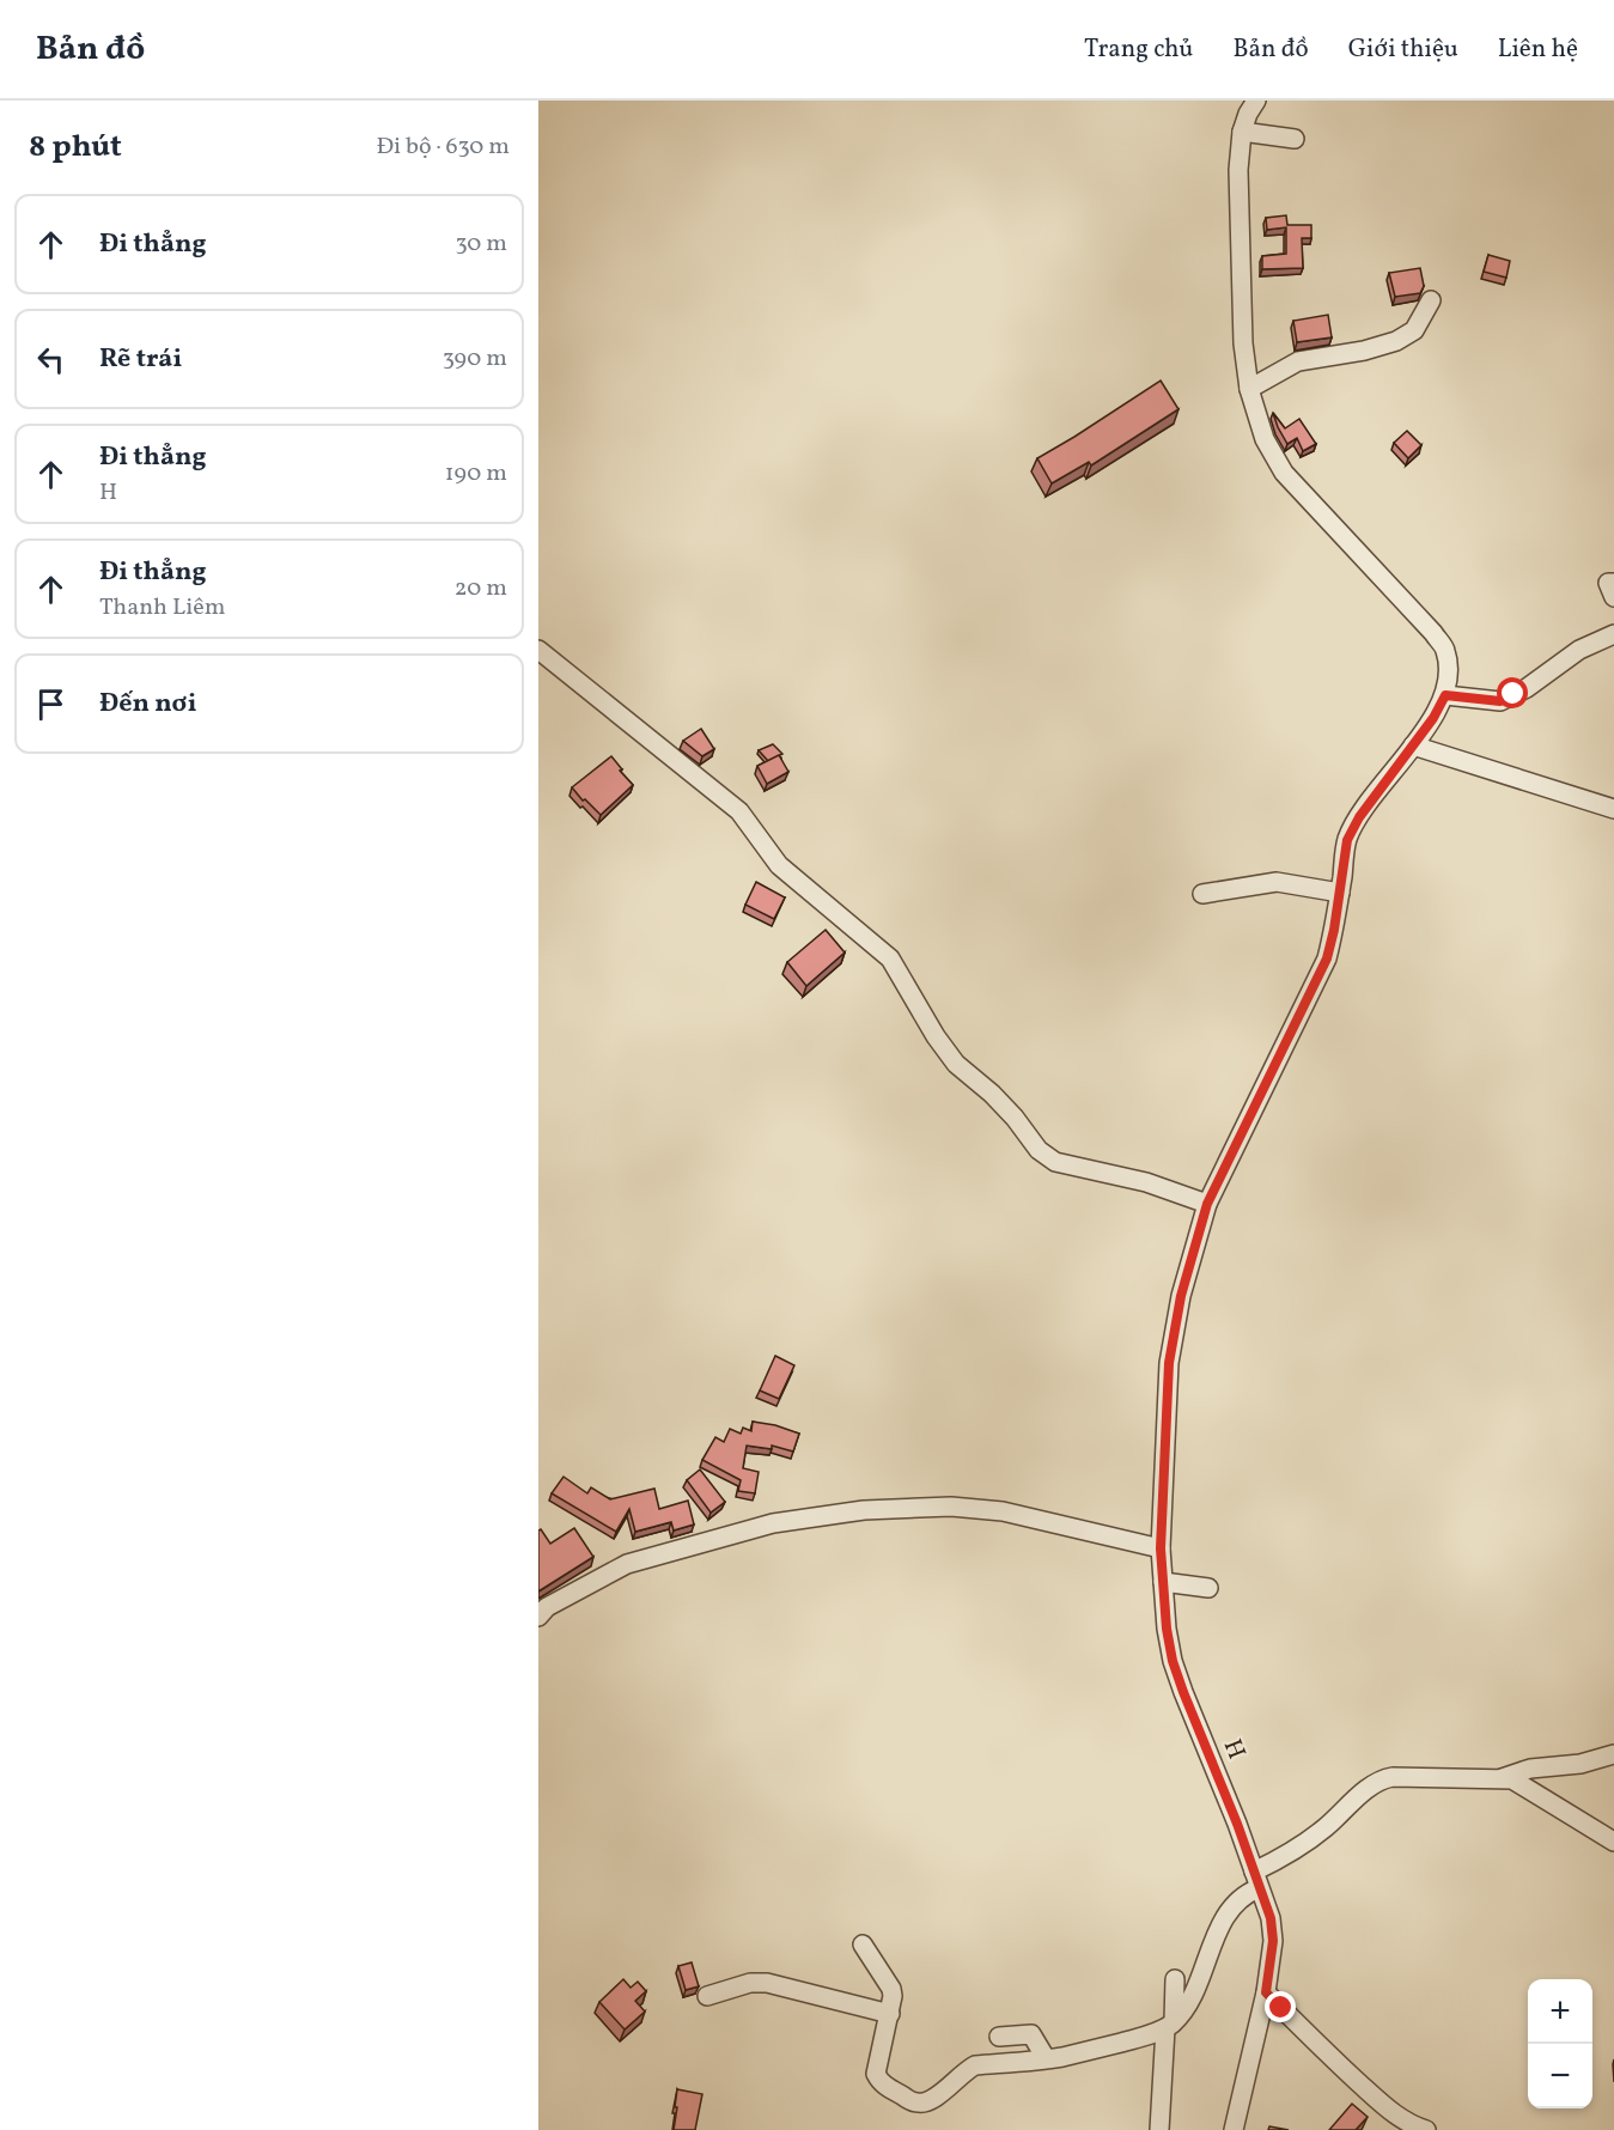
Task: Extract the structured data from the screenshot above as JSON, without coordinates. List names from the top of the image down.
{
  "streets": {
    "street": ["H"]
  },
  "page": {
    "header": "Bản đồ",
    "nav": [
      "Trang chủ",
      "Bản đồ",
      "Giới thiệu",
      "Liên hệ"
    ],
    "heading": ["8 phút", "Đi bộ · 630 m"],
    "list": [
      ["Đi thẳng", "30 m"],
      ["Rẽ trái", "390 m"],
      ["Đi thẳng", "H", "190 m"],
      ["Đi thẳng", "Thanh Liêm", "20 m"],
      "Đến nơi"
    ],
    "map_buttons": ["+", "−"]
  }
}
